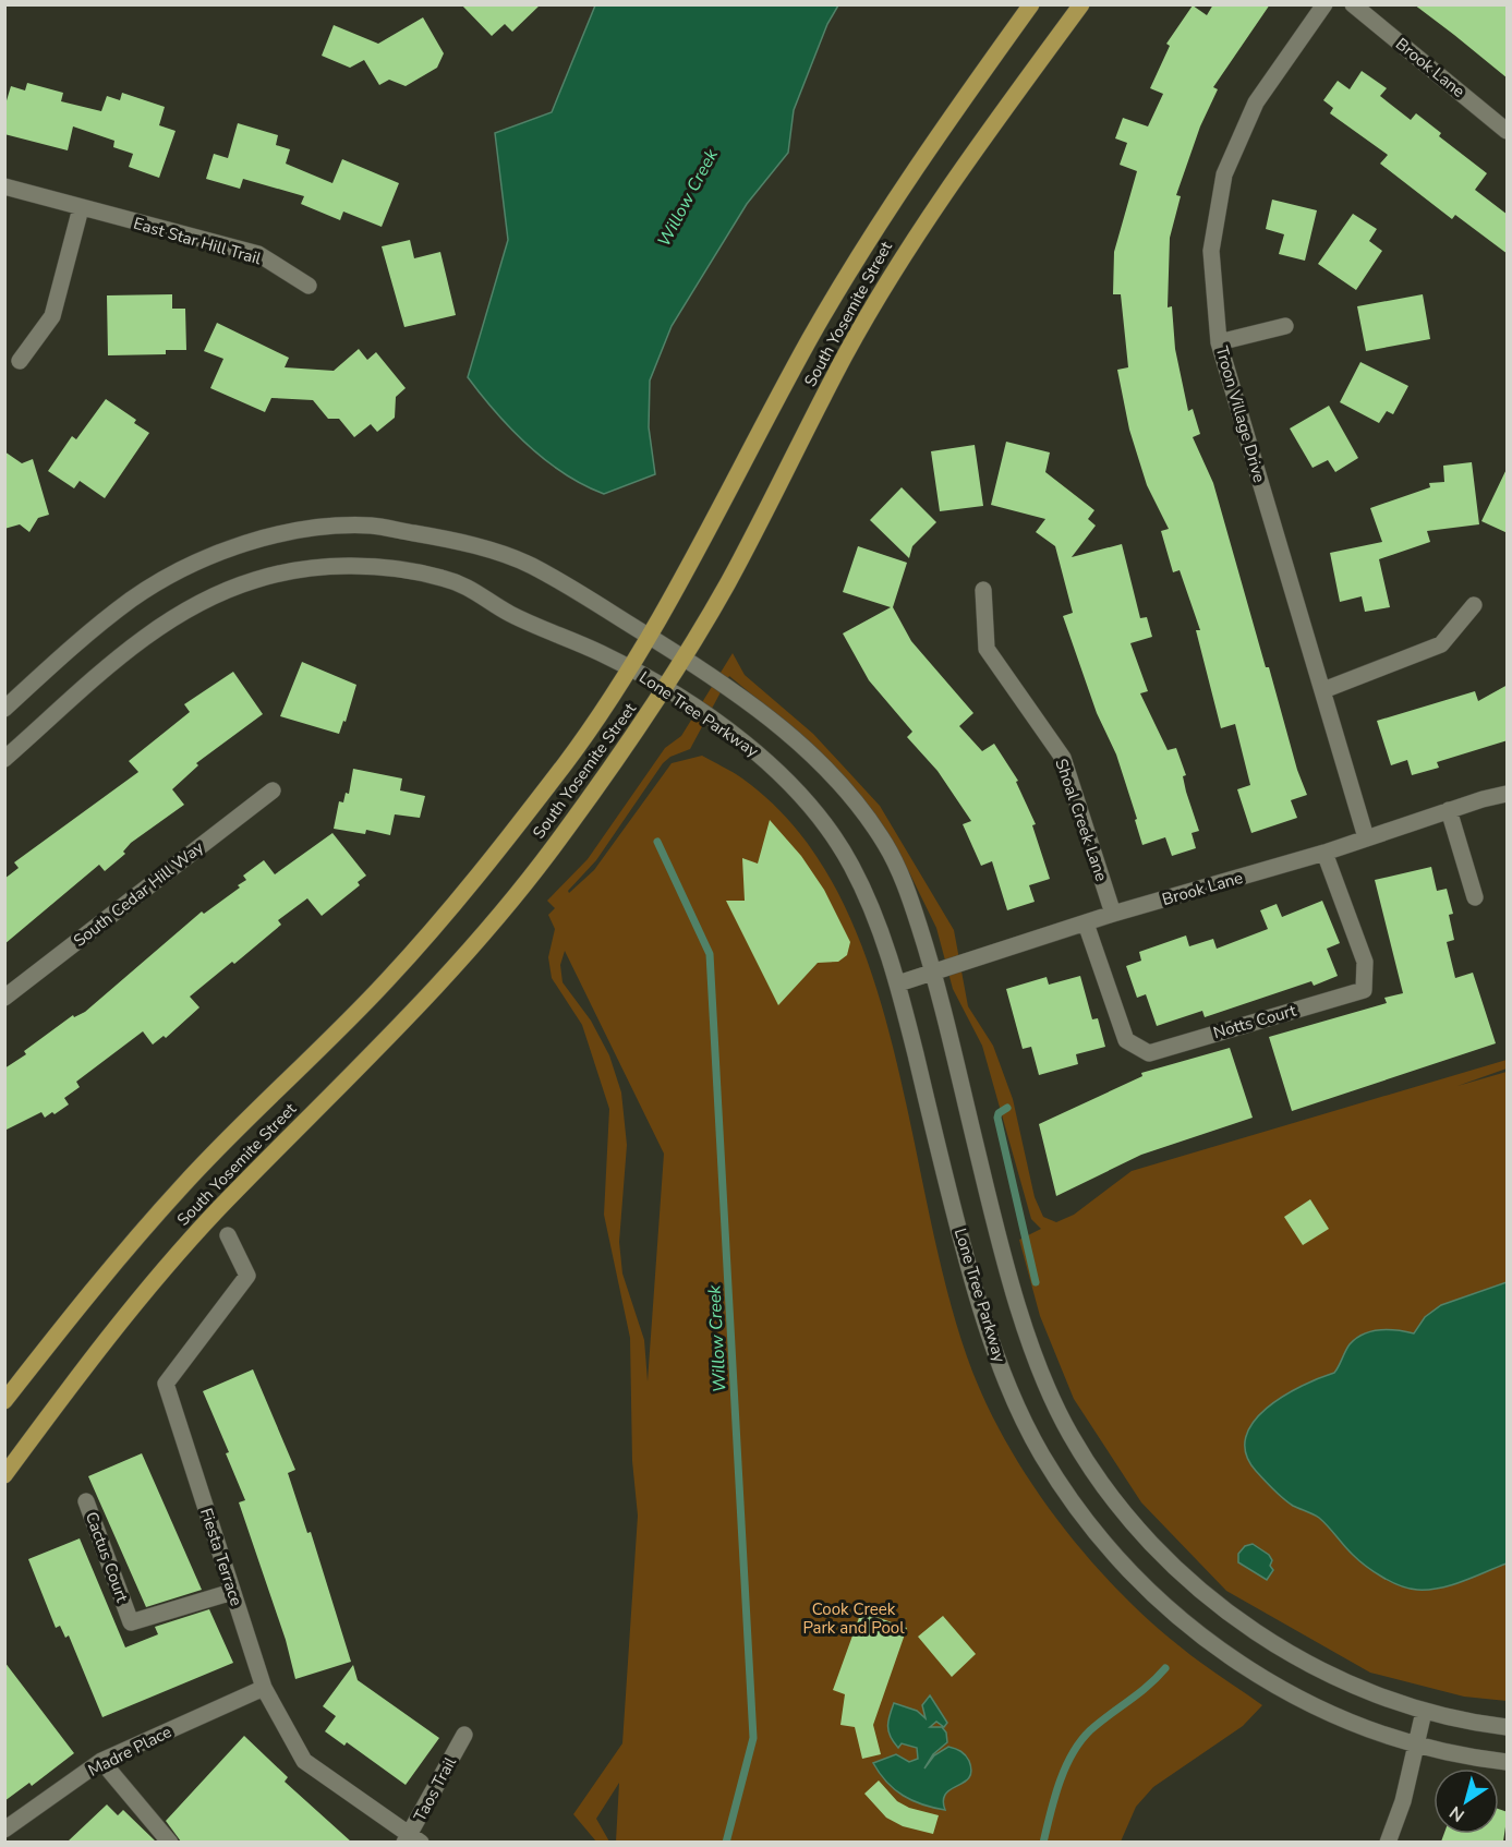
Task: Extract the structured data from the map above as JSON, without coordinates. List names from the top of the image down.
{
  "streets": {
    "main road": ["South Yosemite Street"],
    "street": [
      "Brook Lane",
      "East Star Hill Trail",
      "Troon Village Drive",
      "Lone Tree Parkway",
      "Shoal Creek Lane",
      "South Cedar Hill Way",
      "Notts Court",
      "Cactus Court",
      "Fiesta Terrace",
      "Madre Place",
      "Taos Trail"
    ]
  },
  "crossings": [
    ["Brook Lane", "Troon Village Drive"],
    ["Brook Lane", "Lone Tree Parkway"],
    ["Brook Lane", "Shoal Creek Lane"],
    ["Brook Lane", "Notts Court"],
    ["South Yosemite Street", "Lone Tree Parkway"],
    ["Cactus Court", "Fiesta Terrace"],
    ["Fiesta Terrace", "Madre Place"],
    ["Fiesta Terrace", "Taos Trail"]
  ],
  "water": ["Willow Creek"],
  "parks": ["Cook Creek Park and Pool"],
  "north": "bottom left"
}
